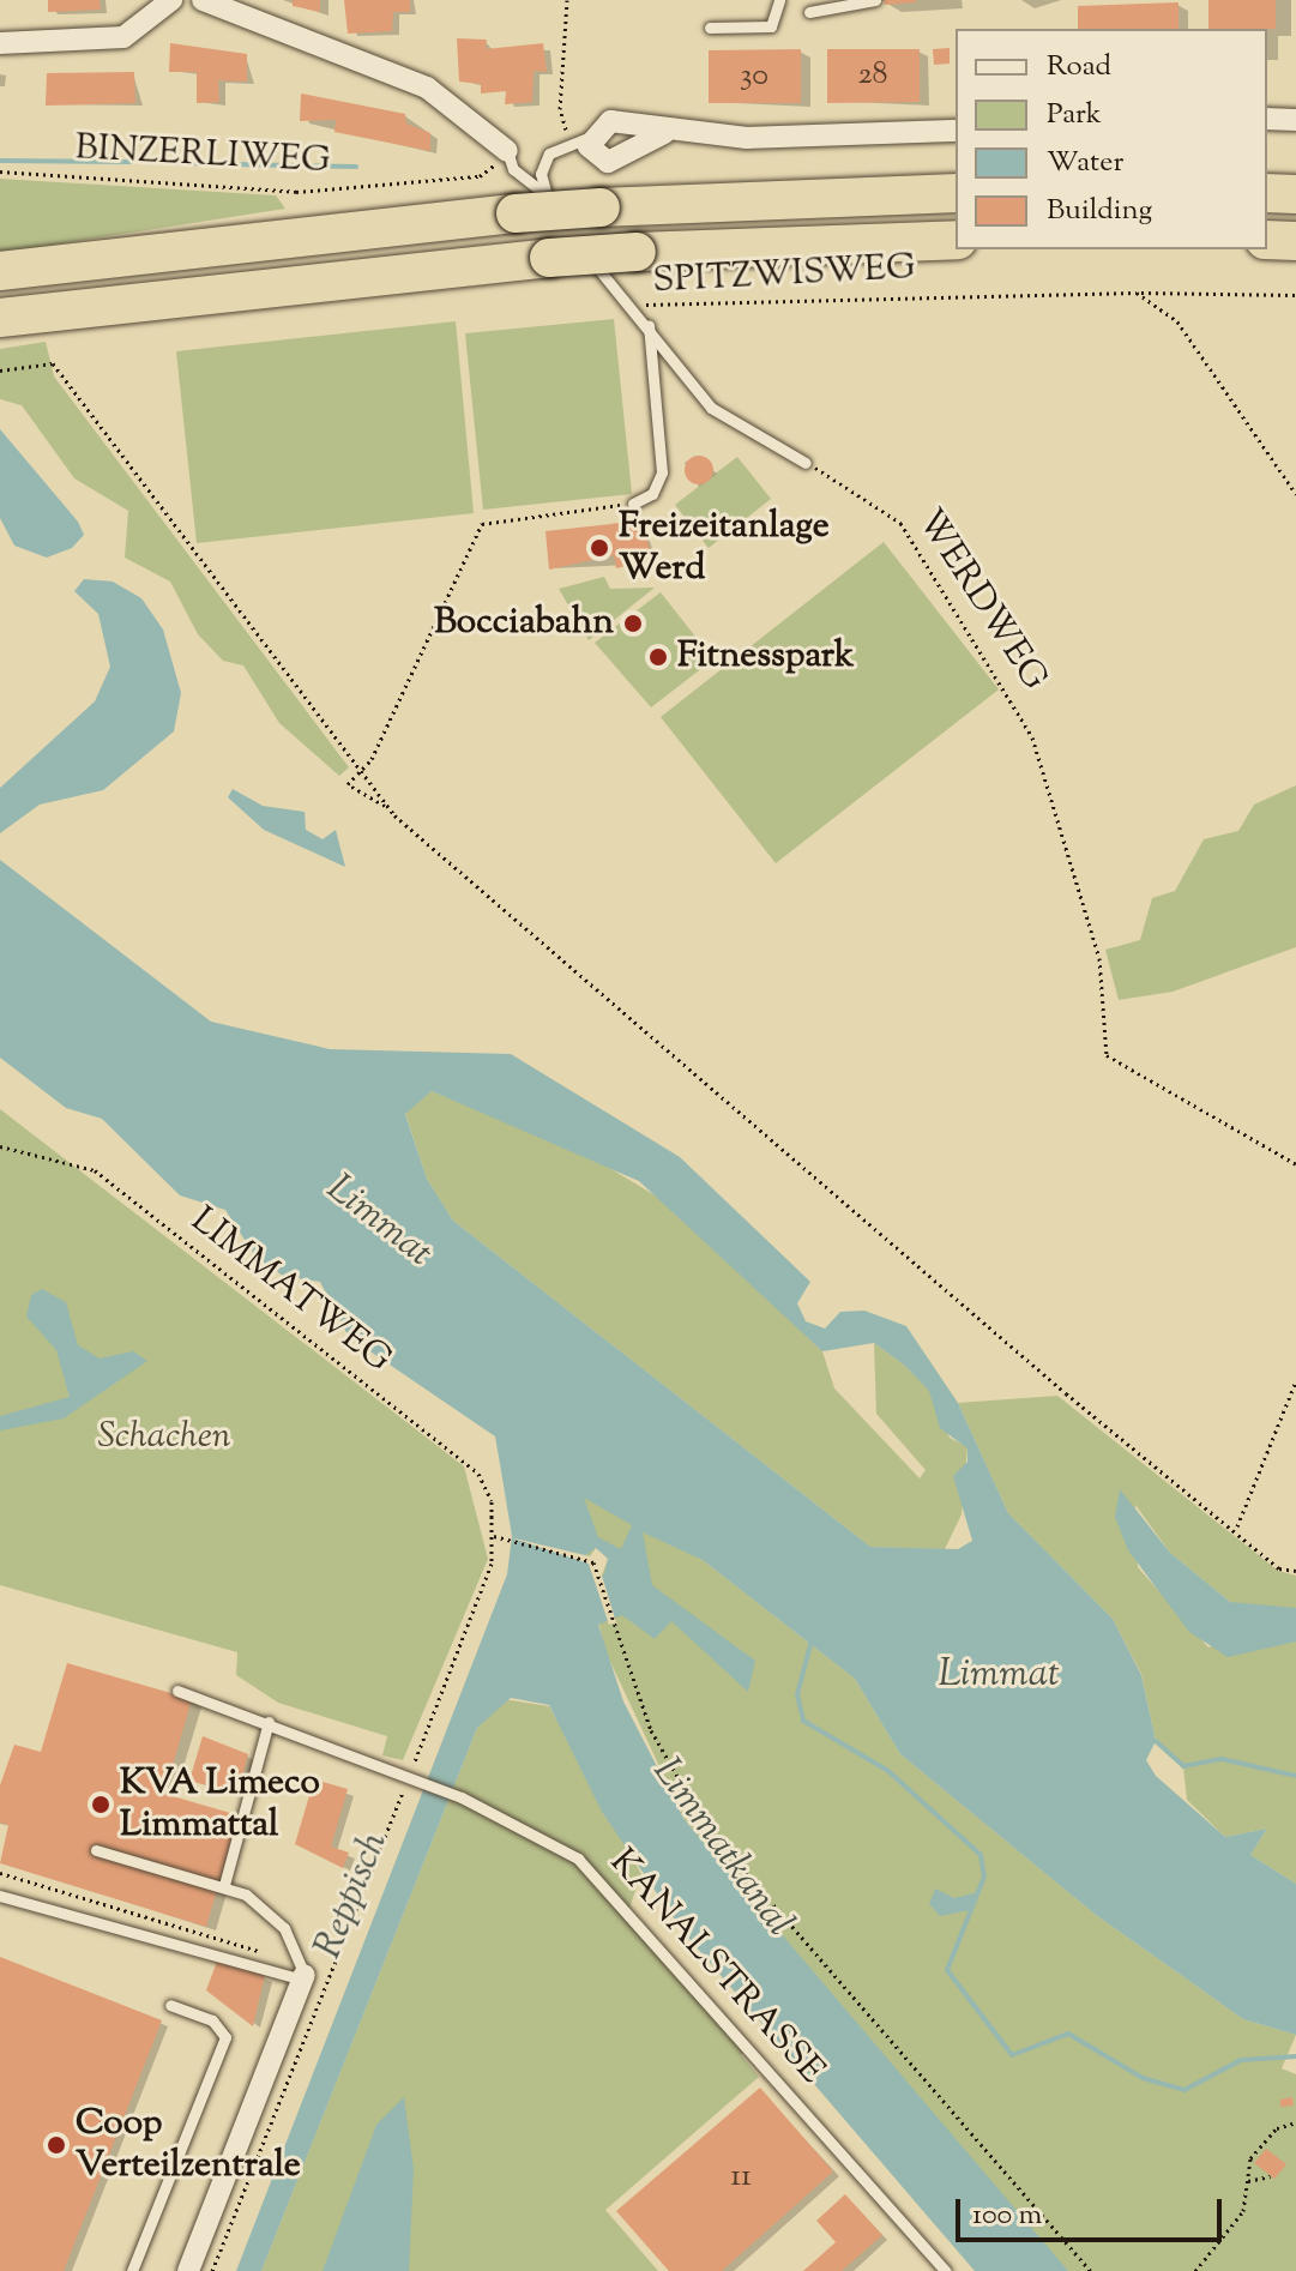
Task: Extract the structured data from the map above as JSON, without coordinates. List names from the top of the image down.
{
  "streets": {
    "lane": ["KANALSTRASSE"],
    "path": [
      "BINZERLIWEG",
      "SPITZWISWEG",
      "WERDWEG",
      "LIMMATWEG"
    ]
  },
  "water": ["Limmat", "Limmatkanal", "Reppisch"],
  "parks": ["Schachen"],
  "places": [
    "Freizeitanlage Werd",
    "Bocciabahn",
    "Fitnesspark",
    "KVA Limeco Limmattal",
    "Coop Verteilzentrale"
  ],
  "house_numbers": ["28", "30", "11"],
  "legend": [
    "Road",
    "Park",
    "Water",
    "Building"
  ],
  "scale_bar": "100 m"
}
